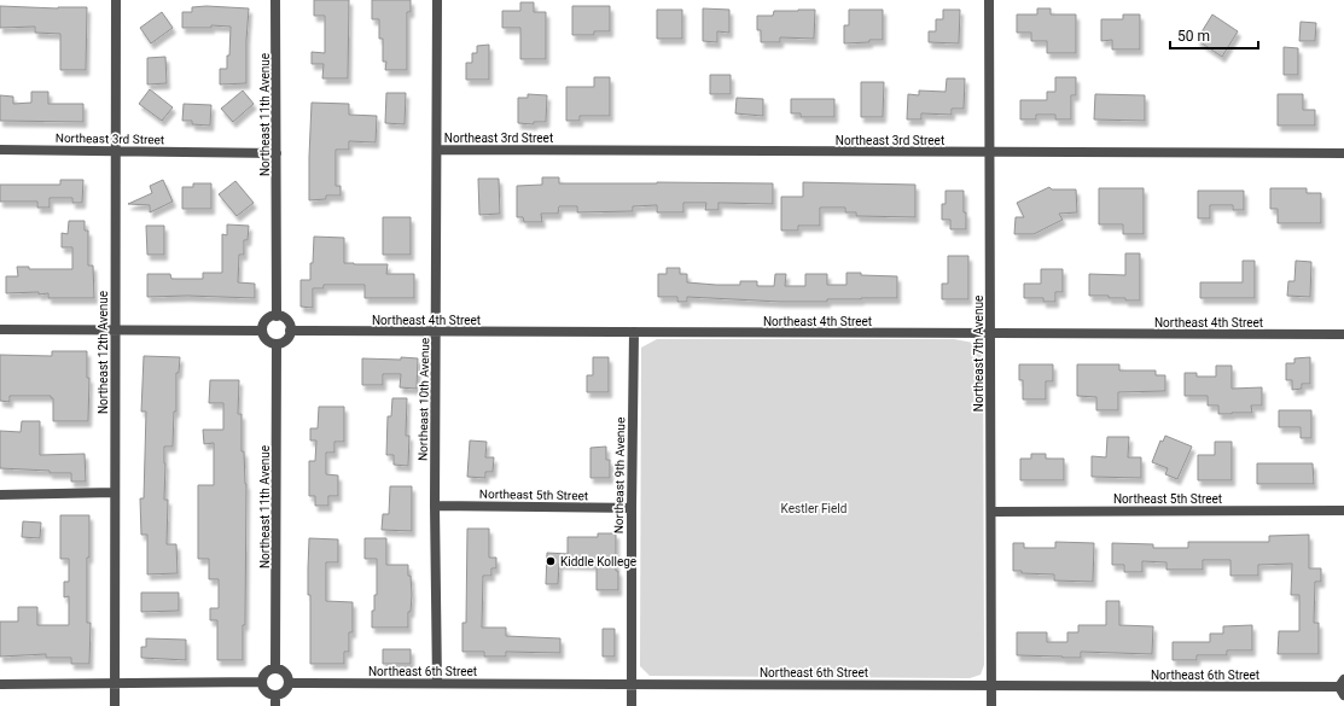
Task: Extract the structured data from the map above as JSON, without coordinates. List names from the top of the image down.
{
  "streets": {
    "street": [
      "Northeast 11th Avenue",
      "Northeast 3rd Street",
      "Northeast 4th Street",
      "Northeast 12th Avenue",
      "Northeast 7th Avenue",
      "Northeast 10th Avenue",
      "Northeast 9th Avenue",
      "Northeast 5th Street",
      "Northeast 6th Street"
    ]
  },
  "crossings": [
    ["Northeast 11th Avenue", "Northeast 3rd Street"],
    ["Northeast 11th Avenue", "Northeast 4th Street"],
    ["Northeast 11th Avenue", "Northeast 6th Street"],
    ["Northeast 3rd Street", "Northeast 12th Avenue"],
    ["Northeast 3rd Street", "Northeast 7th Avenue"],
    ["Northeast 3rd Street", "Northeast 10th Avenue"],
    ["Northeast 4th Street", "Northeast 7th Avenue"],
    ["Northeast 4th Street", "Northeast 10th Avenue"],
    ["Northeast 4th Street", "Northeast 9th Avenue"],
    ["Northeast 7th Avenue", "Northeast 5th Street"],
    ["Northeast 7th Avenue", "Northeast 6th Street"],
    ["Northeast 10th Avenue", "Northeast 5th Street"],
    ["Northeast 10th Avenue", "Northeast 6th Street"],
    ["Northeast 9th Avenue", "Northeast 5th Street"],
    ["Northeast 9th Avenue", "Northeast 6th Street"]
  ],
  "parks": ["Kestler Field"],
  "places": ["Kiddle Kollege"],
  "scale_bar": "50 m"
}
